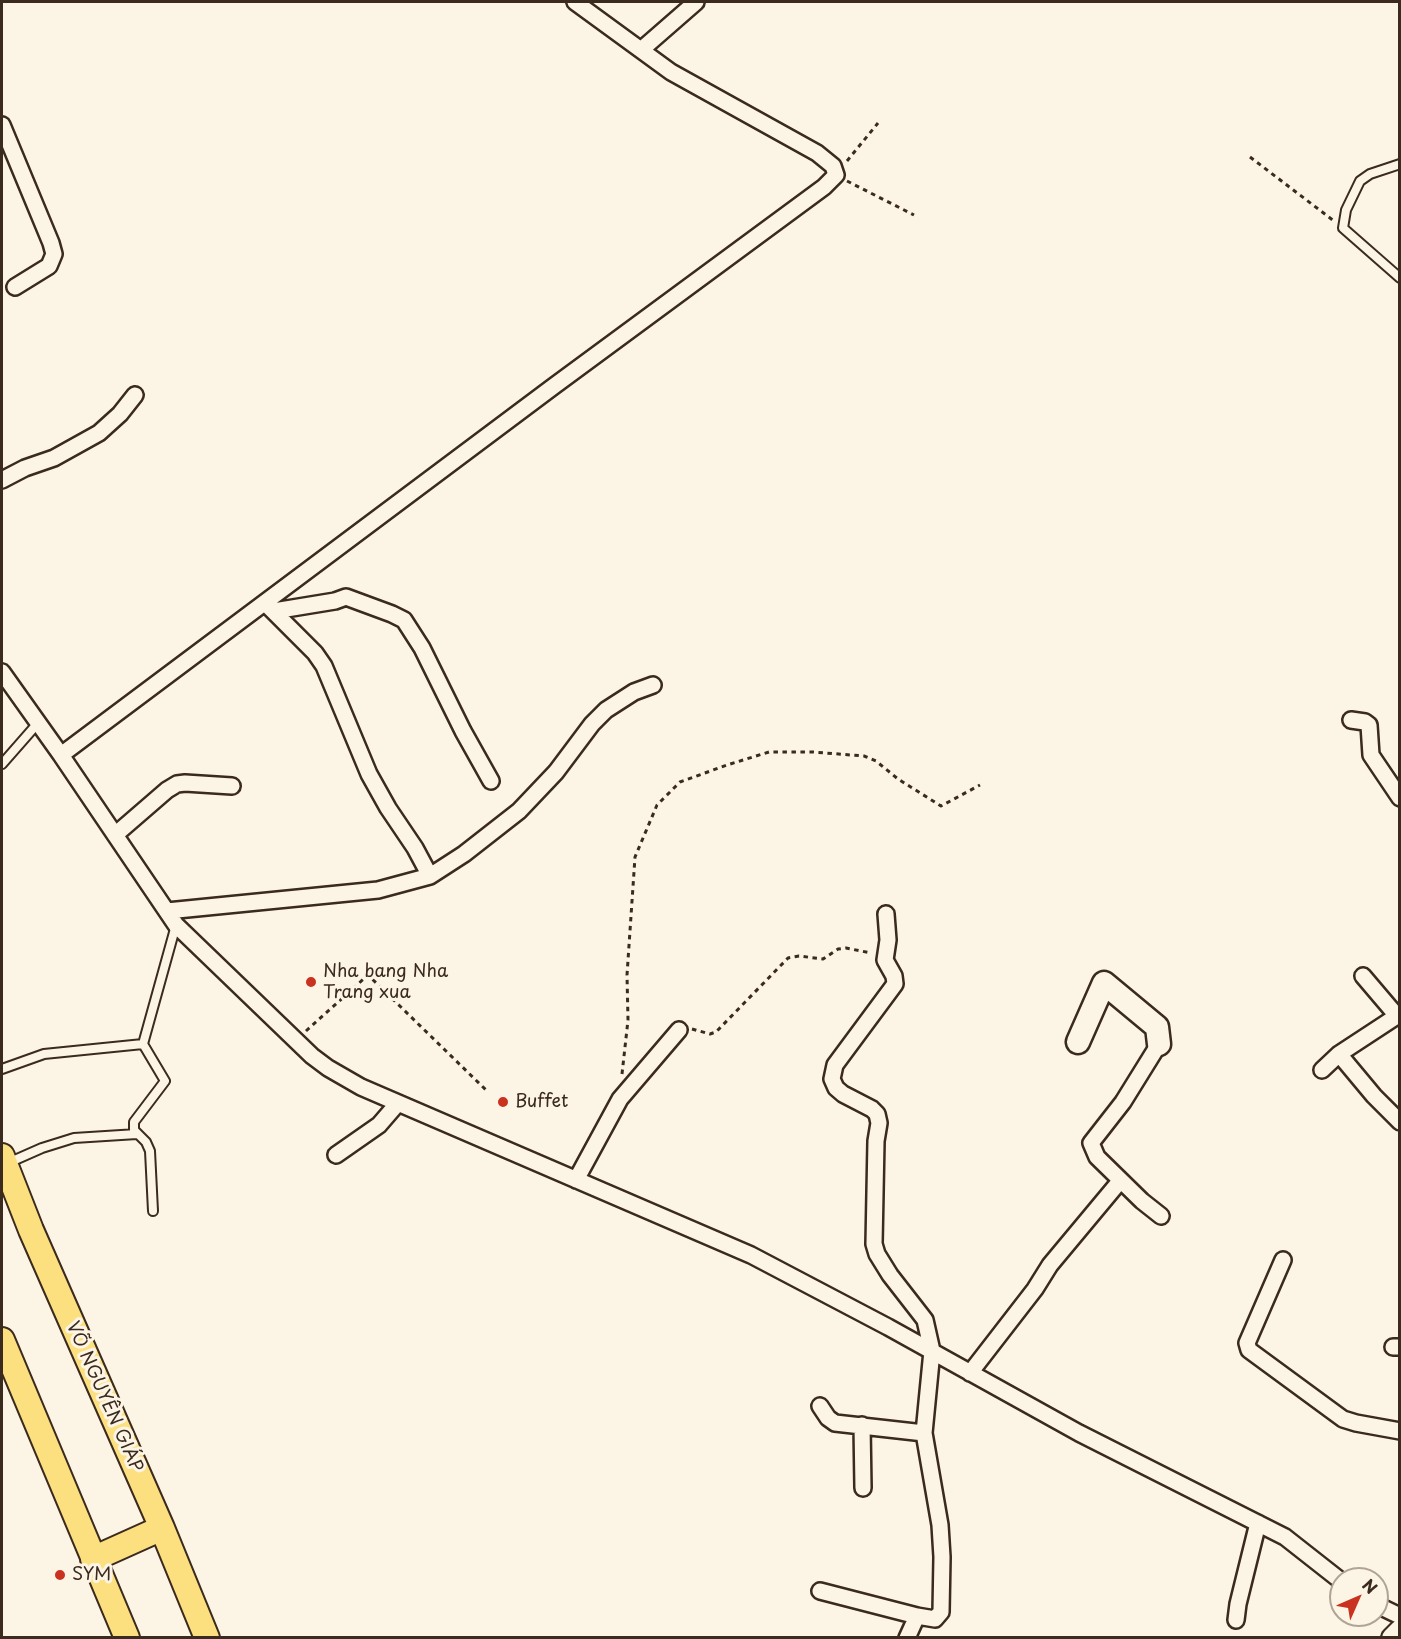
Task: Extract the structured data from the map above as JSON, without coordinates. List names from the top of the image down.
{
  "streets": {
    "main road": ["VÕ NGUYÊN GIÁP"]
  },
  "places": ["Nha bang Nha Trang xua", "Buffet", "SYM"],
  "north": "top right"
}
